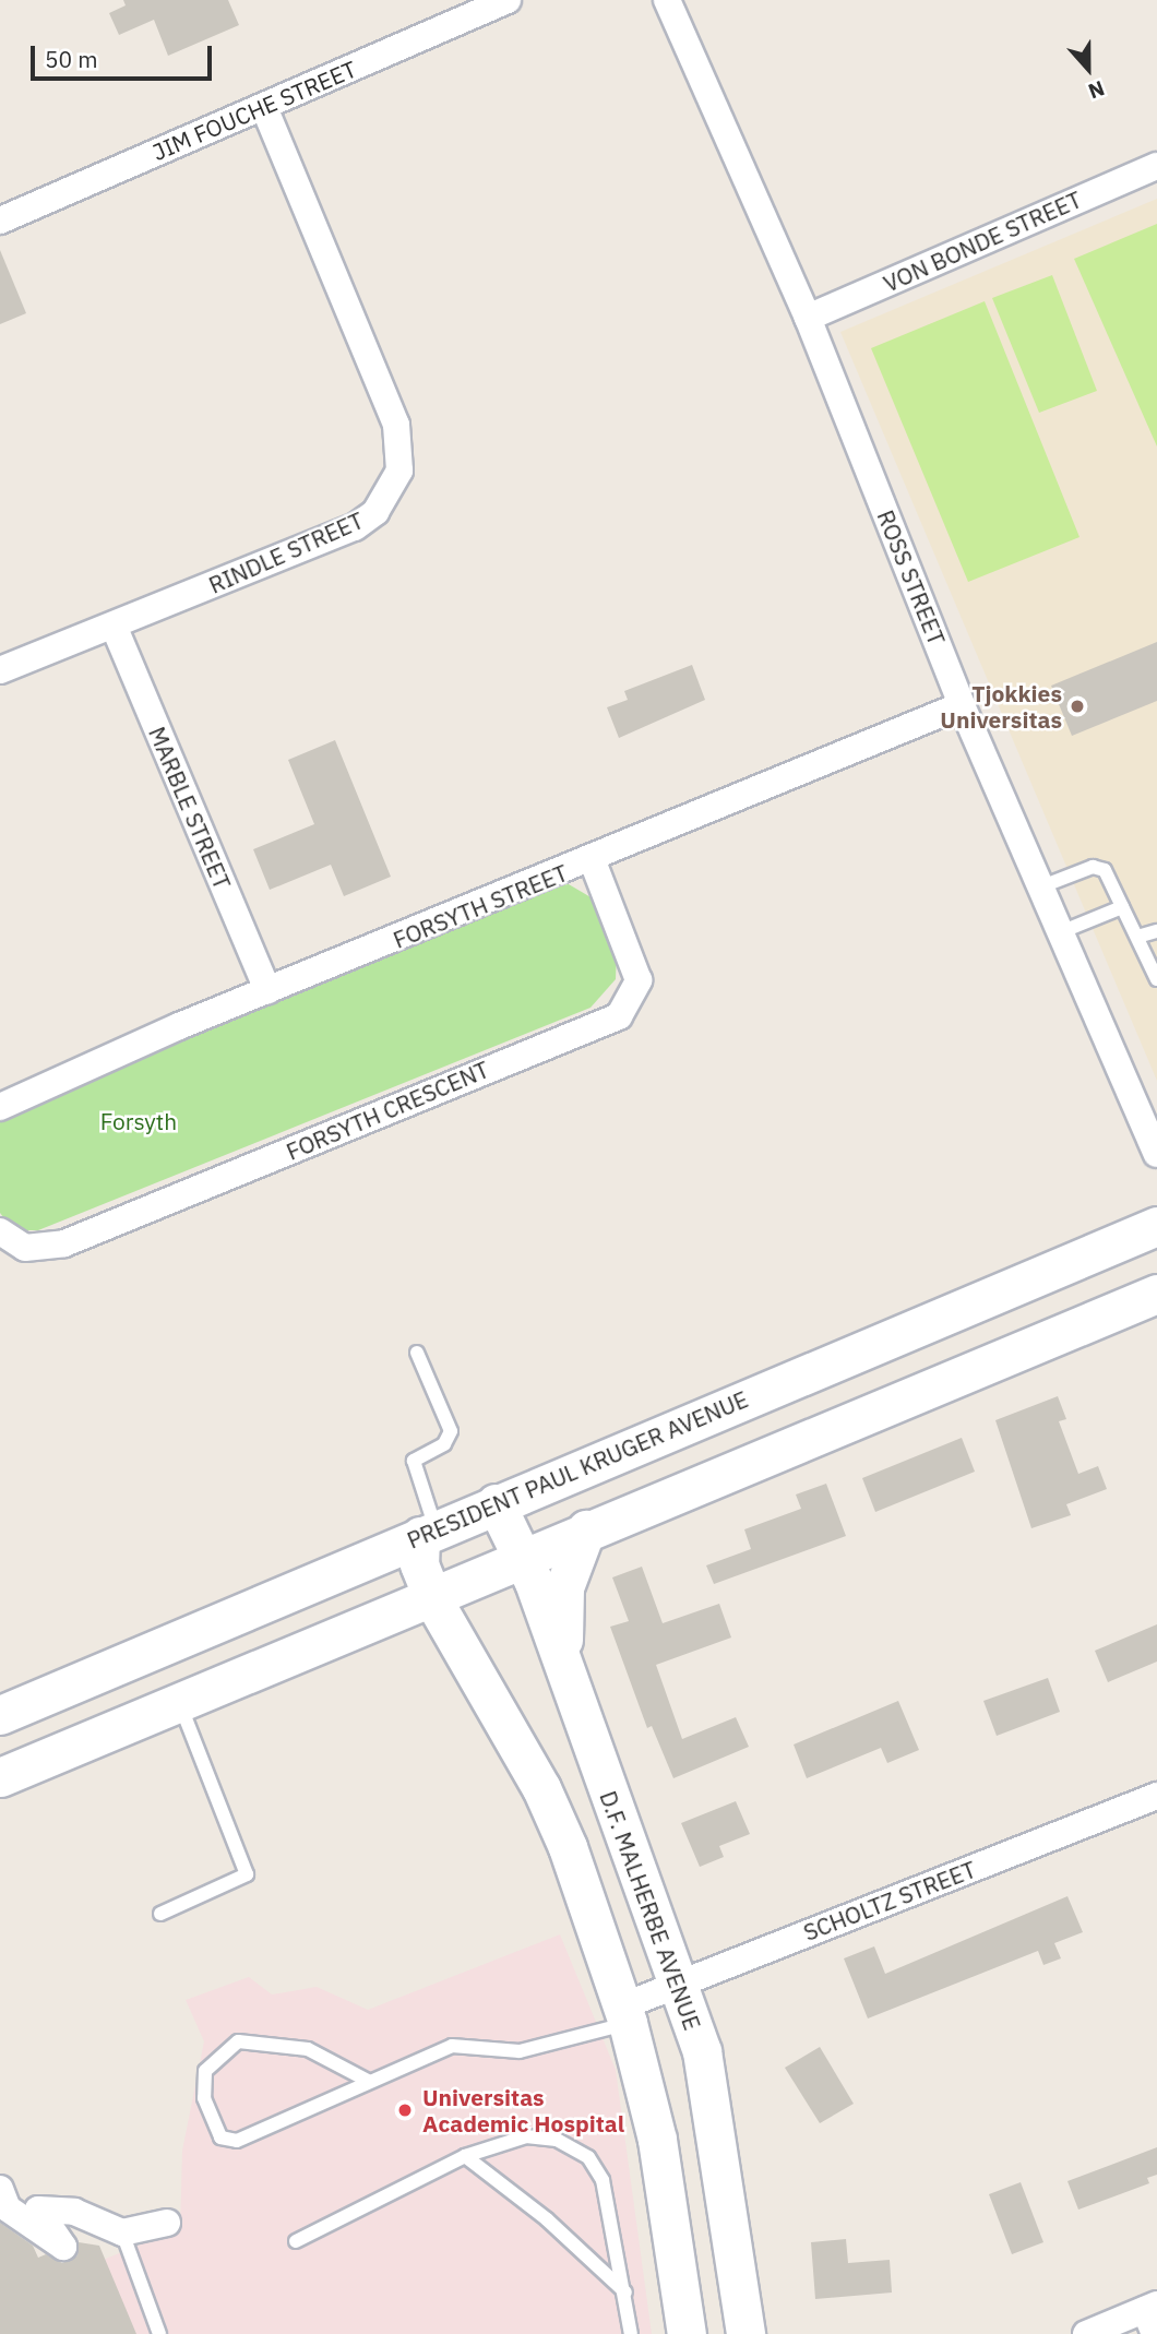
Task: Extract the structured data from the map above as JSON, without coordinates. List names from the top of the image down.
{
  "streets": {
    "street": [
      "JIM FOUCHE STREET",
      "VON BONDE STREET",
      "RINDLE STREET",
      "ROSS STREET",
      "MARBLE STREET",
      "FORSYTH STREET",
      "FORSYTH CRESCENT",
      "PRESIDENT PAUL KRUGER AVENUE",
      "SCHOLTZ STREET",
      "D.F. MALHERBE AVENUE"
    ]
  },
  "crossings": [
    ["JIM FOUCHE STREET", "RINDLE STREET"],
    ["VON BONDE STREET", "ROSS STREET"],
    ["RINDLE STREET", "MARBLE STREET"],
    ["ROSS STREET", "FORSYTH STREET"],
    ["MARBLE STREET", "FORSYTH STREET"],
    ["FORSYTH STREET", "FORSYTH CRESCENT"],
    ["PRESIDENT PAUL KRUGER AVENUE", "D.F. MALHERBE AVENUE"],
    ["SCHOLTZ STREET", "D.F. MALHERBE AVENUE"]
  ],
  "parks": ["Forsyth"],
  "places": ["Tjokkies Universitas", "Universitas Academic Hospital"],
  "scale_bar": "50 m",
  "north": "bottom"
}
